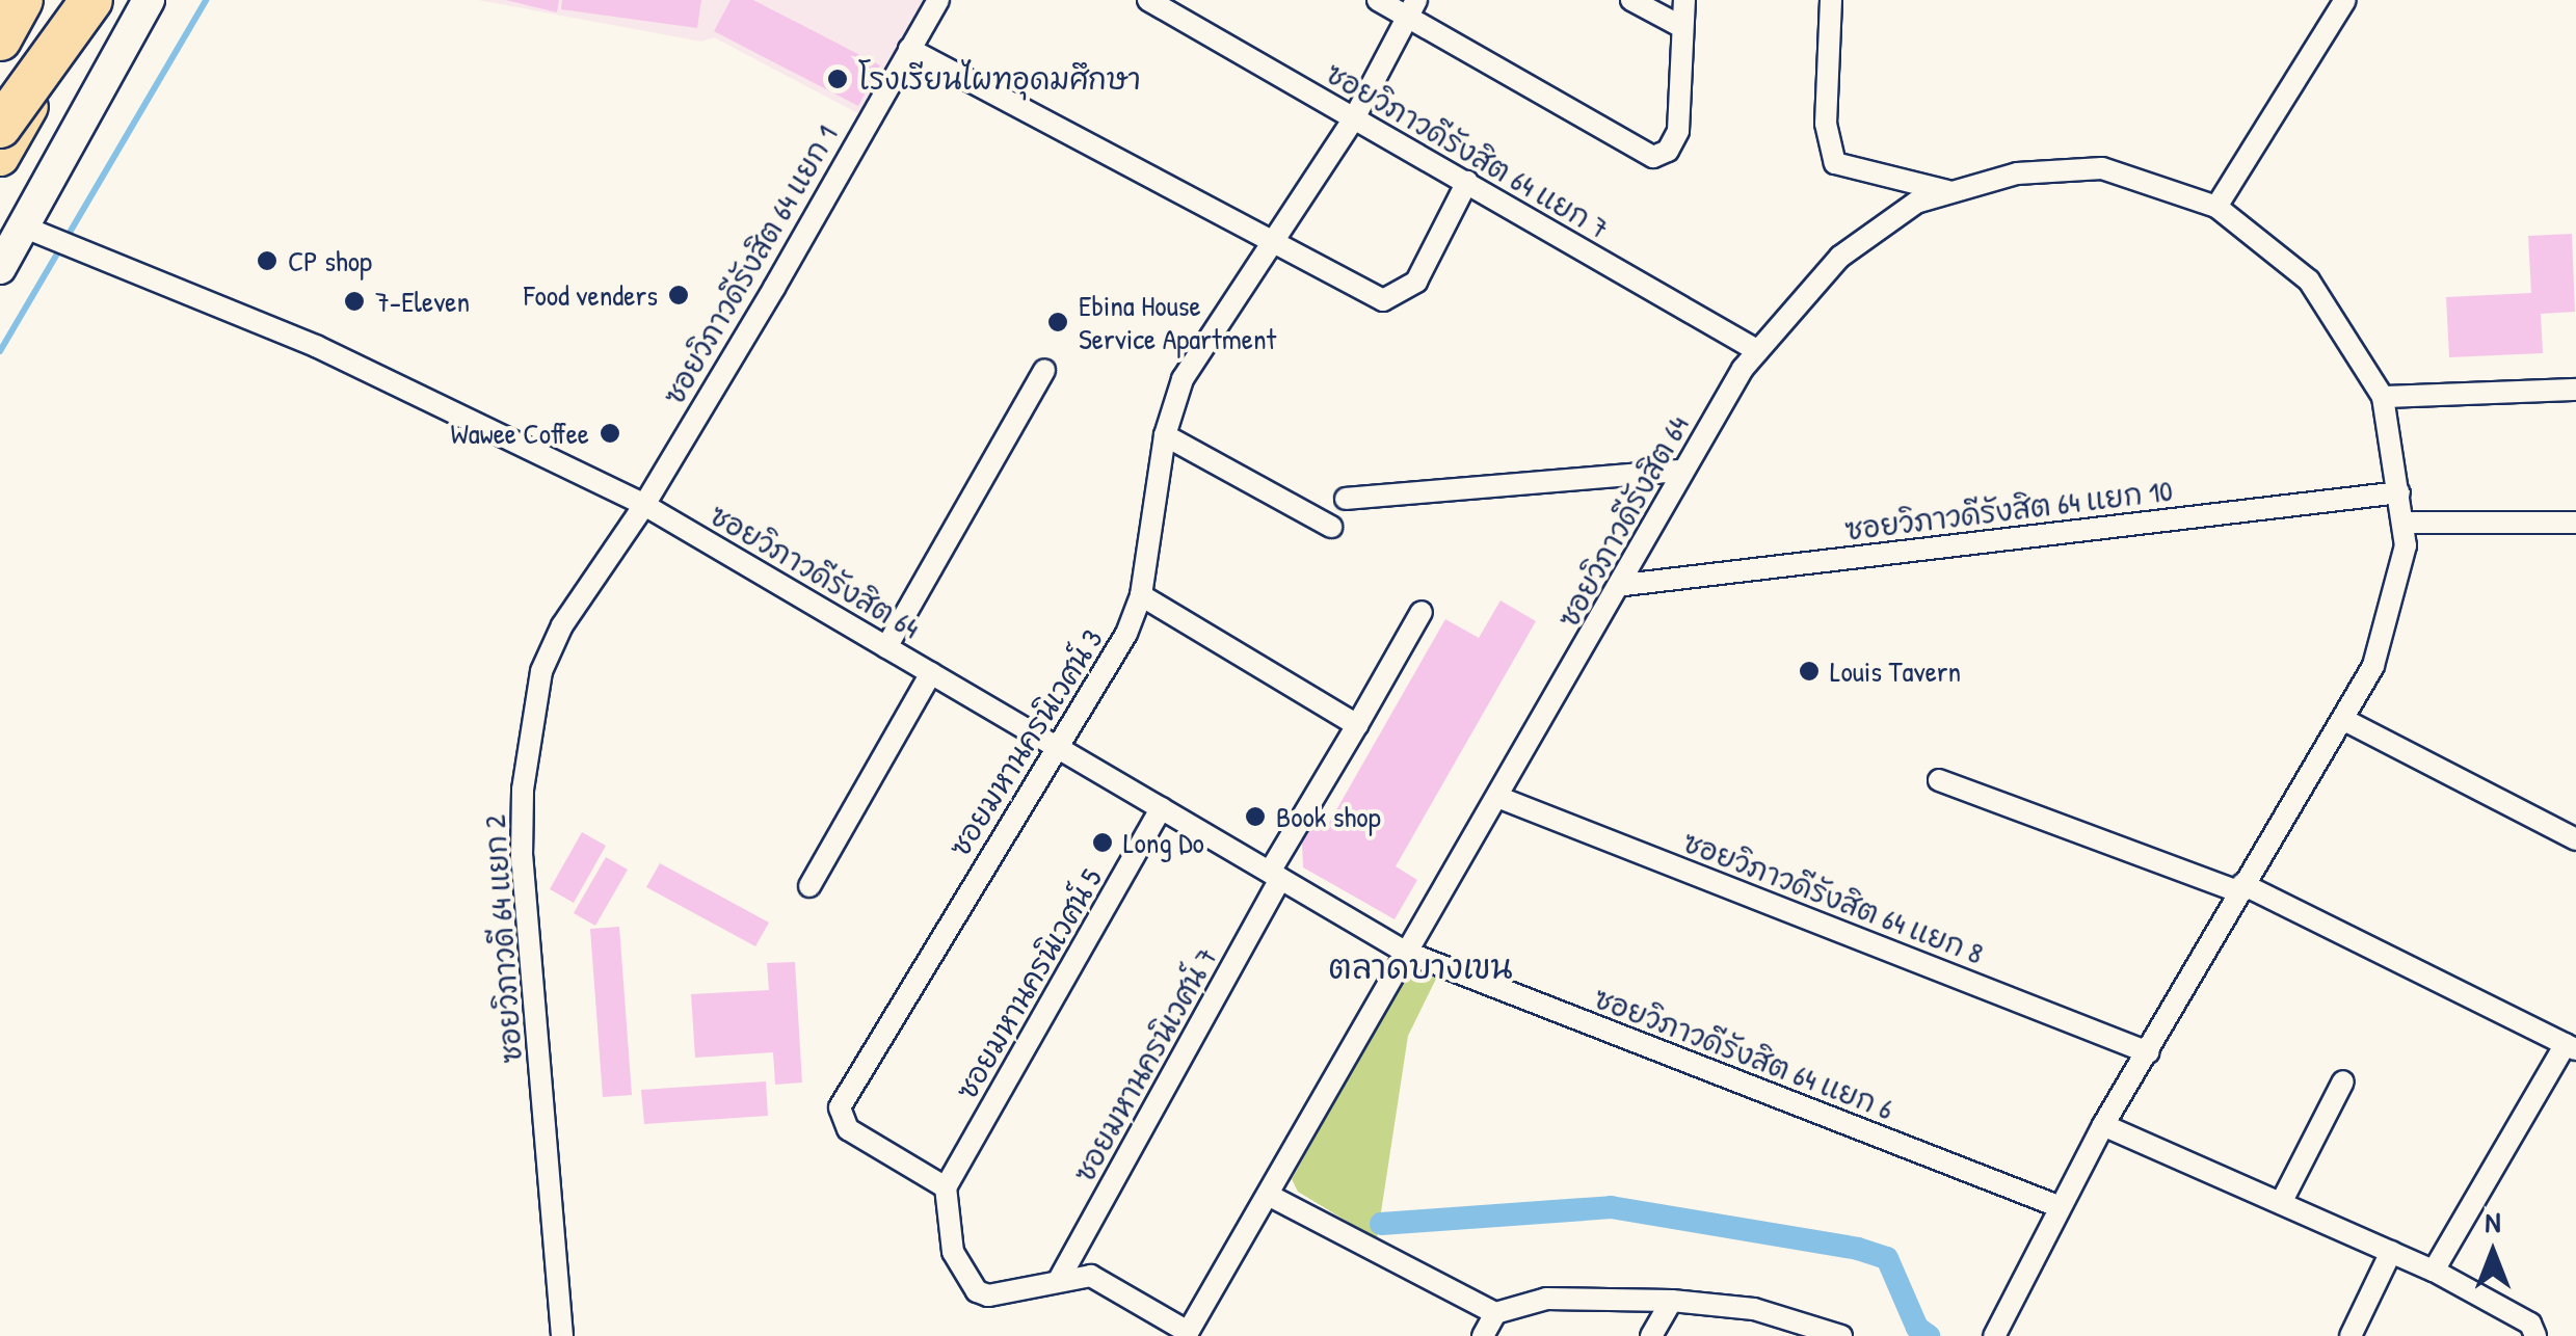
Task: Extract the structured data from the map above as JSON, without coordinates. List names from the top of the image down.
{
  "streets": {
    "street": [
      "ซอยวิภาวดีรังสิต 64 แยก 7",
      "ซอยวิภาวดีรังสิต 64 แยก 1",
      "ซอยวิภาวดีรังสิต 64 แยก 10",
      "ซอยวิภาวดีรังสิต 64",
      "ซอยมหานครนิเวศน์ 3",
      "ซอยวิภาวดีรังสิต 64 แยก 8",
      "ซอยวิภาวดี 64 แยก 2",
      "ซอยมหานครนิเวศน์ 5",
      "ซอยวิภาวดีรังสิต 64 แยก 6",
      "ซอยมหานครนิเวศน์ 7"
    ]
  },
  "crossings": [
    ["ซอยวิภาวดีรังสิต 64 แยก 7", "ซอยวิภาวดีรังสิต 64"],
    ["ซอยวิภาวดีรังสิต 64 แยก 7", "ซอยมหานครนิเวศน์ 3"],
    ["ซอยวิภาวดีรังสิต 64 แยก 1", "ซอยวิภาวดีรังสิต 64"],
    ["ซอยวิภาวดีรังสิต 64 แยก 1", "ซอยวิภาวดี 64 แยก 2"],
    ["ซอยวิภาวดีรังสิต 64 แยก 10", "ซอยวิภาวดีรังสิต 64"],
    ["ซอยวิภาวดีรังสิต 64", "ซอยมหานครนิเวศน์ 3"],
    ["ซอยวิภาวดีรังสิต 64", "ซอยวิภาวดีรังสิต 64 แยก 8"],
    ["ซอยวิภาวดีรังสิต 64", "ซอยวิภาวดี 64 แยก 2"],
    ["ซอยวิภาวดีรังสิต 64", "ซอยมหานครนิเวศน์ 5"],
    ["ซอยวิภาวดีรังสิต 64", "ซอยวิภาวดีรังสิต 64 แยก 6"],
    ["ซอยวิภาวดีรังสิต 64", "ซอยมหานครนิเวศน์ 7"],
    ["ซอยมหานครนิเวศน์ 3", "ซอยมหานครนิเวศน์ 5"]
  ],
  "districts": ["ตลาดบางเขน"],
  "places": [
    "โรงเรียนไผทอุดมศึกษา",
    "CP shop",
    "Food venders",
    "7-Eleven",
    "Ebina House Service Apartment",
    "Wawee Coffee",
    "Louis Tavern",
    "Book shop",
    "Long Do"
  ],
  "north": "top"
}
